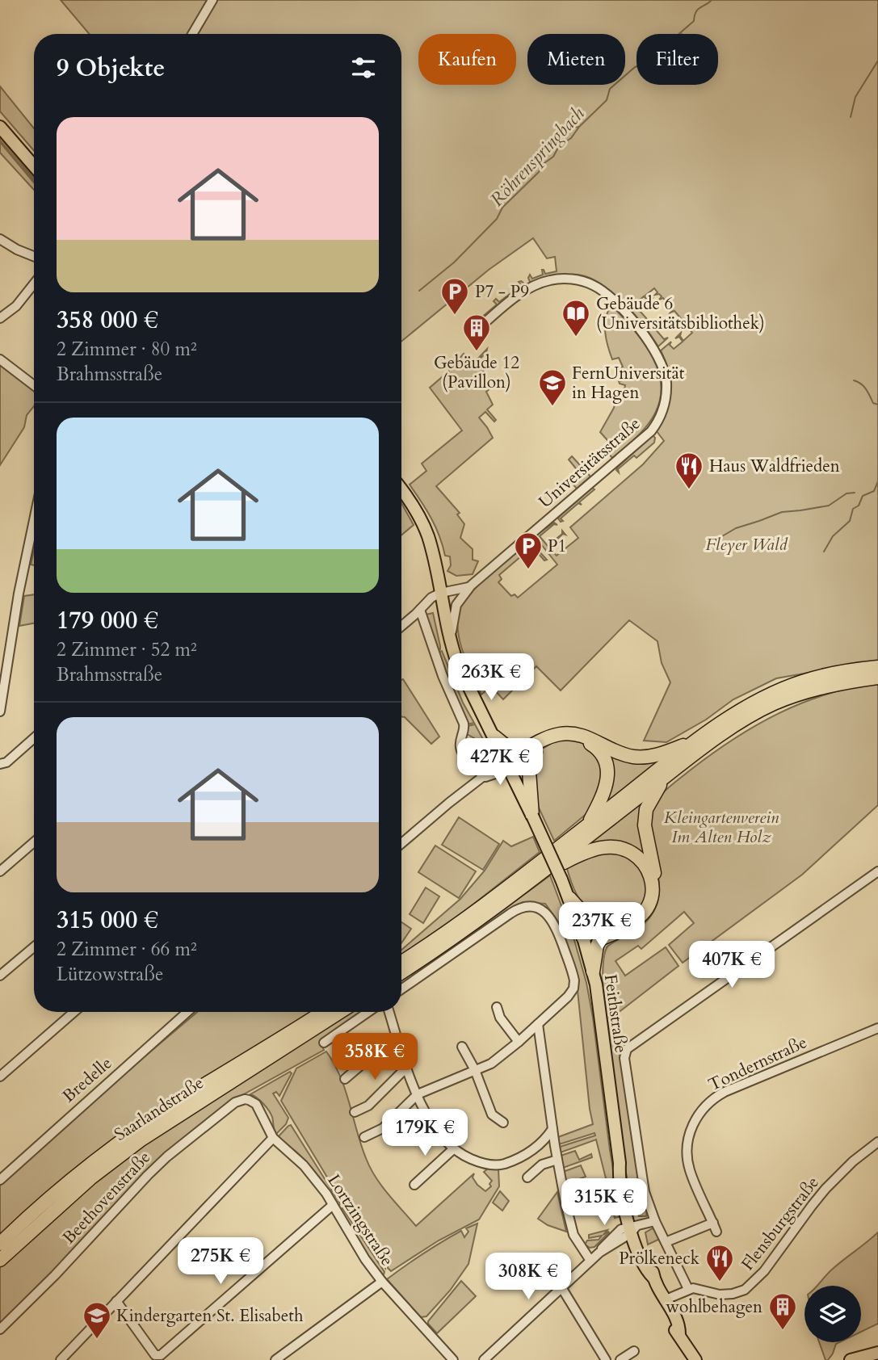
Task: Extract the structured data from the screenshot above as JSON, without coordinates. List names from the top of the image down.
{
  "streets": {
    "highway": ["Saarlandstraße"],
    "main road": ["Feithstraße"],
    "street": [
      "Universitätsstraße",
      "Tondernstraße",
      "Bredelle",
      "Beethovenstraße",
      "Lortzingstraße",
      "Flensburgstraße"
    ]
  },
  "crossings": [
    ["Universitätsstraße", "Feithstraße"],
    ["Beethovenstraße", "Lortzingstraße"]
  ],
  "water": ["Röhrenspringbach"],
  "parks": ["Fleyer Wald", "Kleingartenverein Im Alten Holz"],
  "places": {
    "parking": ["P7 - P9", "P1"],
    "library": ["Gebäude 6 (Universitätsbibliothek)"],
    "building": ["Gebäude 12 (Pavillon)", "wohlbehagen"],
    "school or university": ["FernUniversität in Hagen", "Kindergarten St. Elisabeth"],
    "restaurant": ["Haus Waldfrieden", "Prölkeneck"]
  },
  "page": {
    "chip": ["Kaufen", "Mieten", "Filter"],
    "heading": "9 Objekte",
    "list": [
      {
        "name": "358 000 €",
        "note": "2 Zimmer · 80 m² · Brahmsstraße"
      },
      {
        "name": "179 000 €",
        "note": "2 Zimmer · 52 m² · Brahmsstraße"
      },
      {
        "name": "315 000 €",
        "note": "2 Zimmer · 66 m² · Lützowstraße"
      }
    ],
    "price": [
      "263K €",
      "427K €",
      "237K €",
      "407K €",
      "358K €",
      "179K €",
      "315K €",
      "275K €",
      "308K €"
    ]
  }
}
